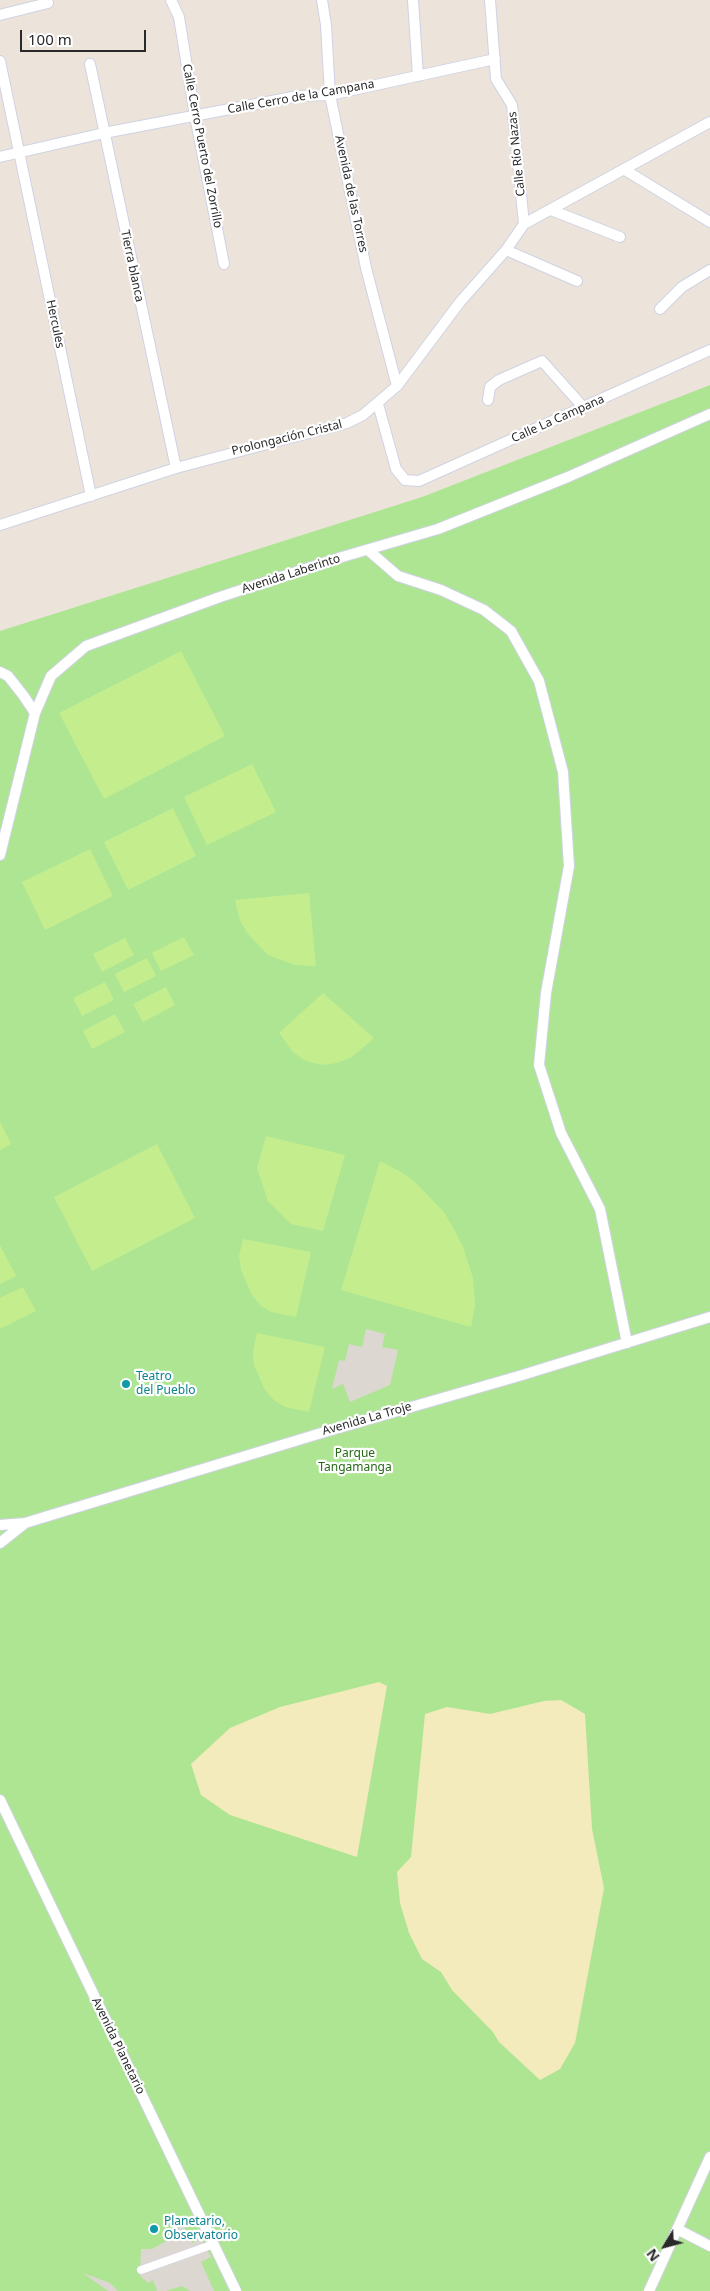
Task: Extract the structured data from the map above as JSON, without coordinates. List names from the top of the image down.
{
  "streets": {
    "street": [
      "Calle Cerro de la Campana",
      "Calle Cerro Puerto del Zorrillo",
      "Calle Río Nazas",
      "Avenida de las Torres",
      "Tierra blanca",
      "Hercules",
      "Calle La Campana",
      "Prolongación Cristal",
      "Avenida Laberinto",
      "Avenida La Troje",
      "Avenida Planetario"
    ]
  },
  "crossings": [
    ["Calle Cerro de la Campana", "Calle Cerro Puerto del Zorrillo"],
    ["Calle Cerro de la Campana", "Calle Río Nazas"],
    ["Calle Cerro de la Campana", "Avenida de las Torres"],
    ["Calle Río Nazas", "Prolongación Cristal"],
    ["Avenida de las Torres", "Prolongación Cristal"],
    ["Tierra blanca", "Prolongación Cristal"],
    ["Hercules", "Prolongación Cristal"],
    ["Calle La Campana", "Prolongación Cristal"]
  ],
  "parks": ["Parque Tangamanga"],
  "places": ["Teatro del Pueblo", "Planetario, Observatorio"],
  "scale_bar": "100 m",
  "north": "bottom left"
}
